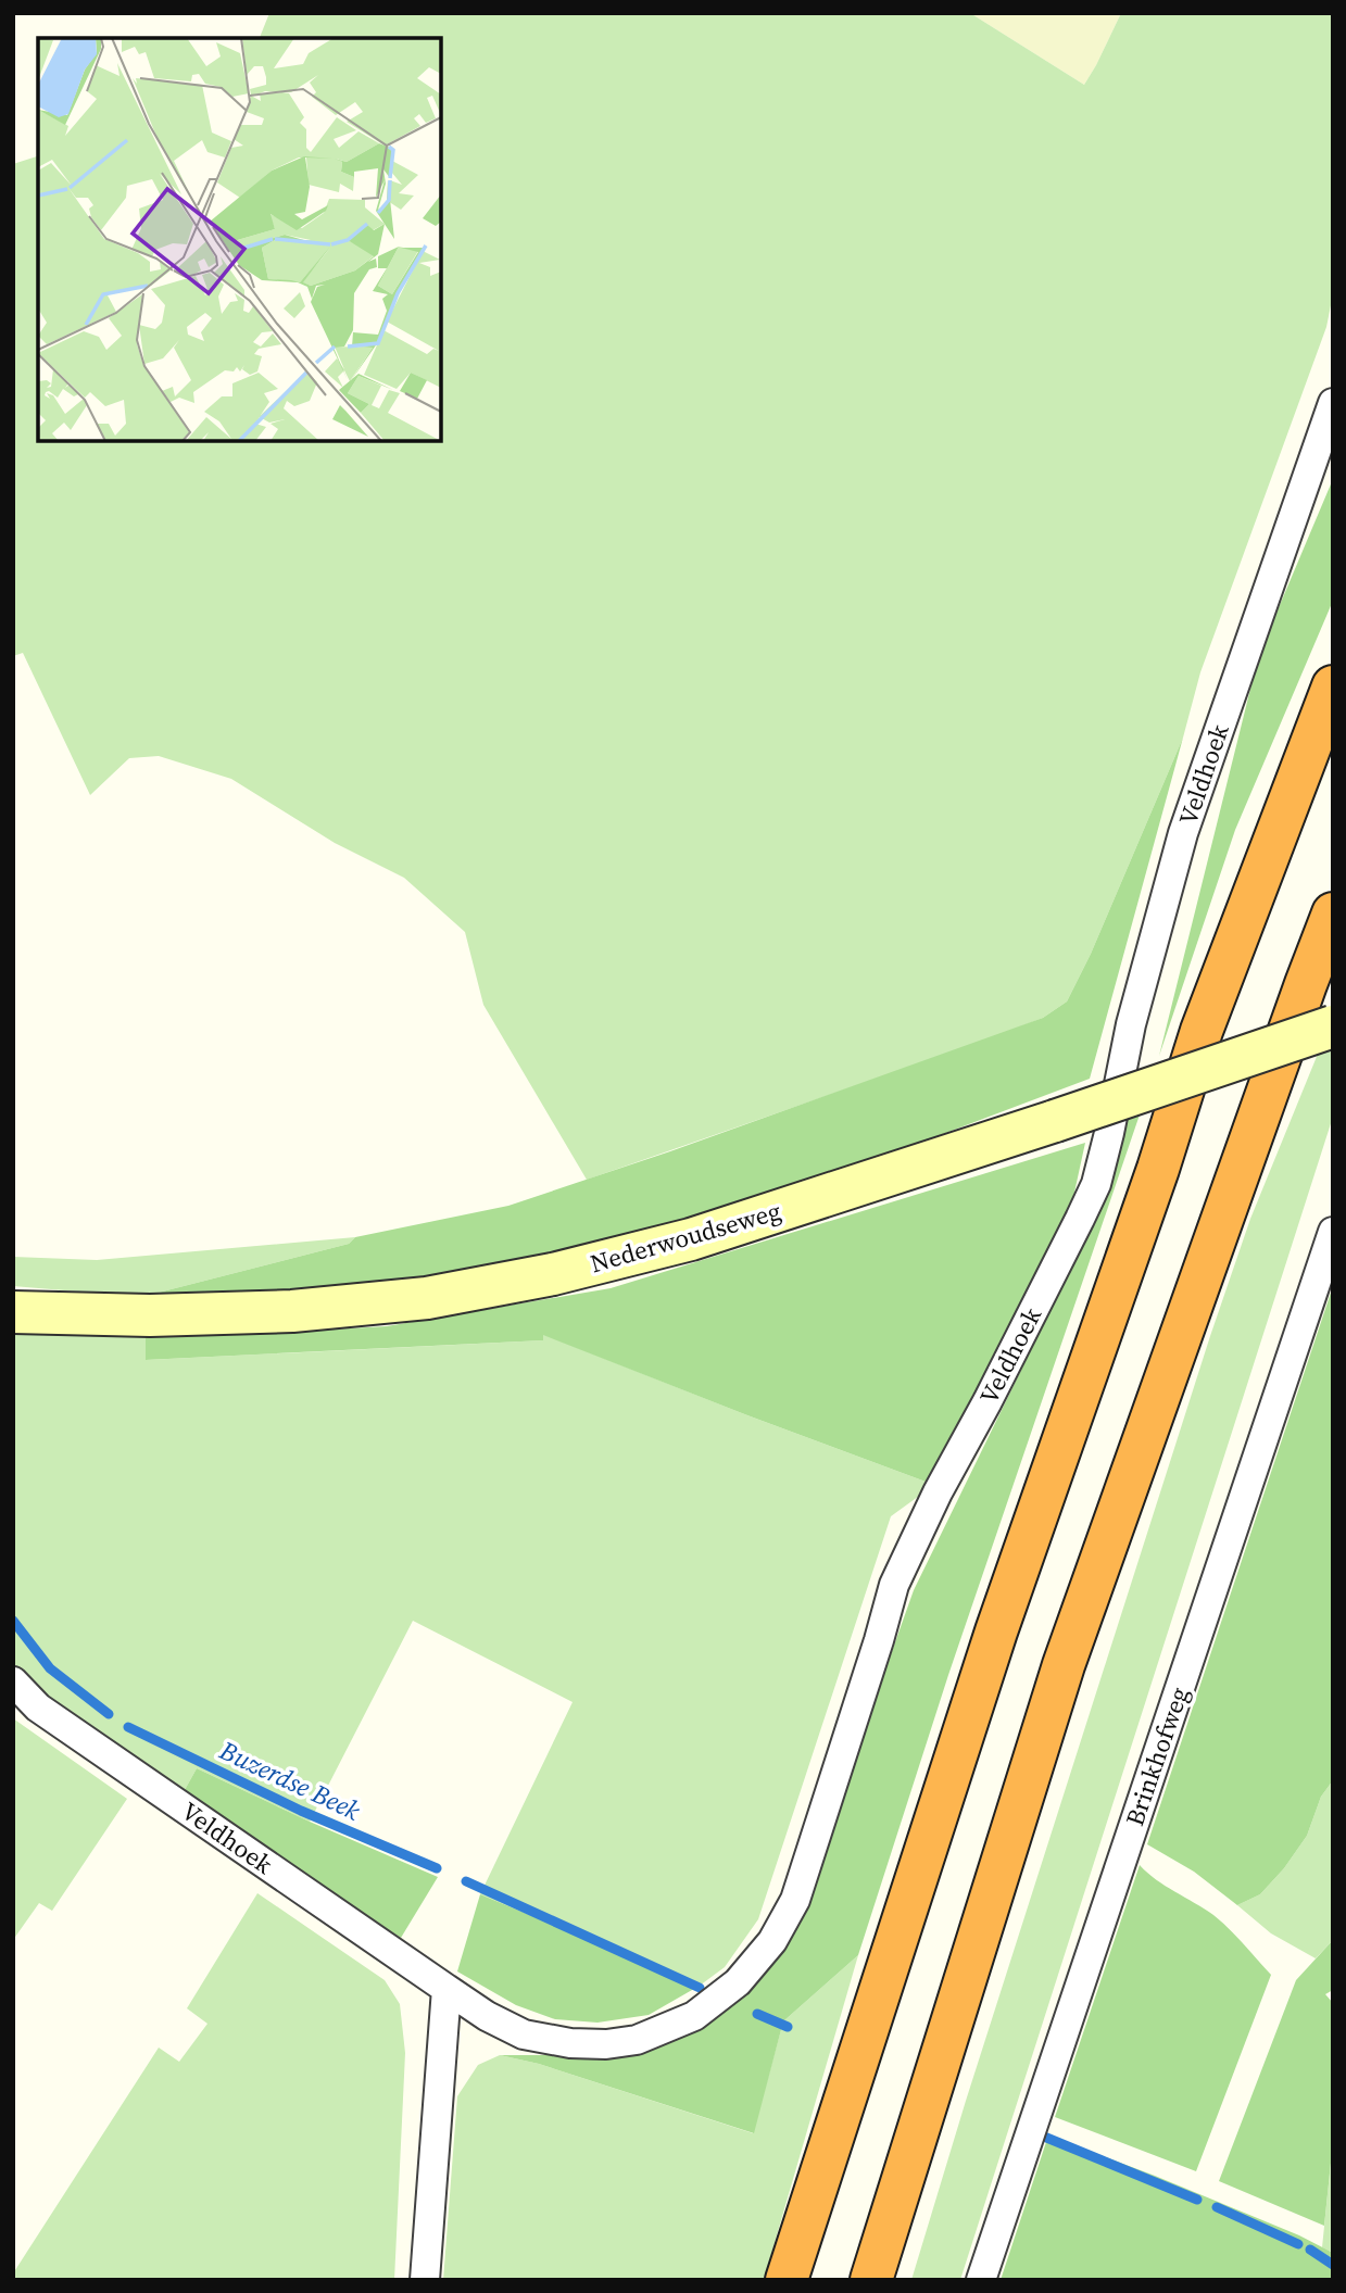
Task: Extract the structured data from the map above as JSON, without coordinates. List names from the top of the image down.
{
  "streets": {
    "street": ["Veldhoek", "Nederwoudseweg", "Brinkhofweg"]
  },
  "water": ["Buzerdse Beek"]
}
